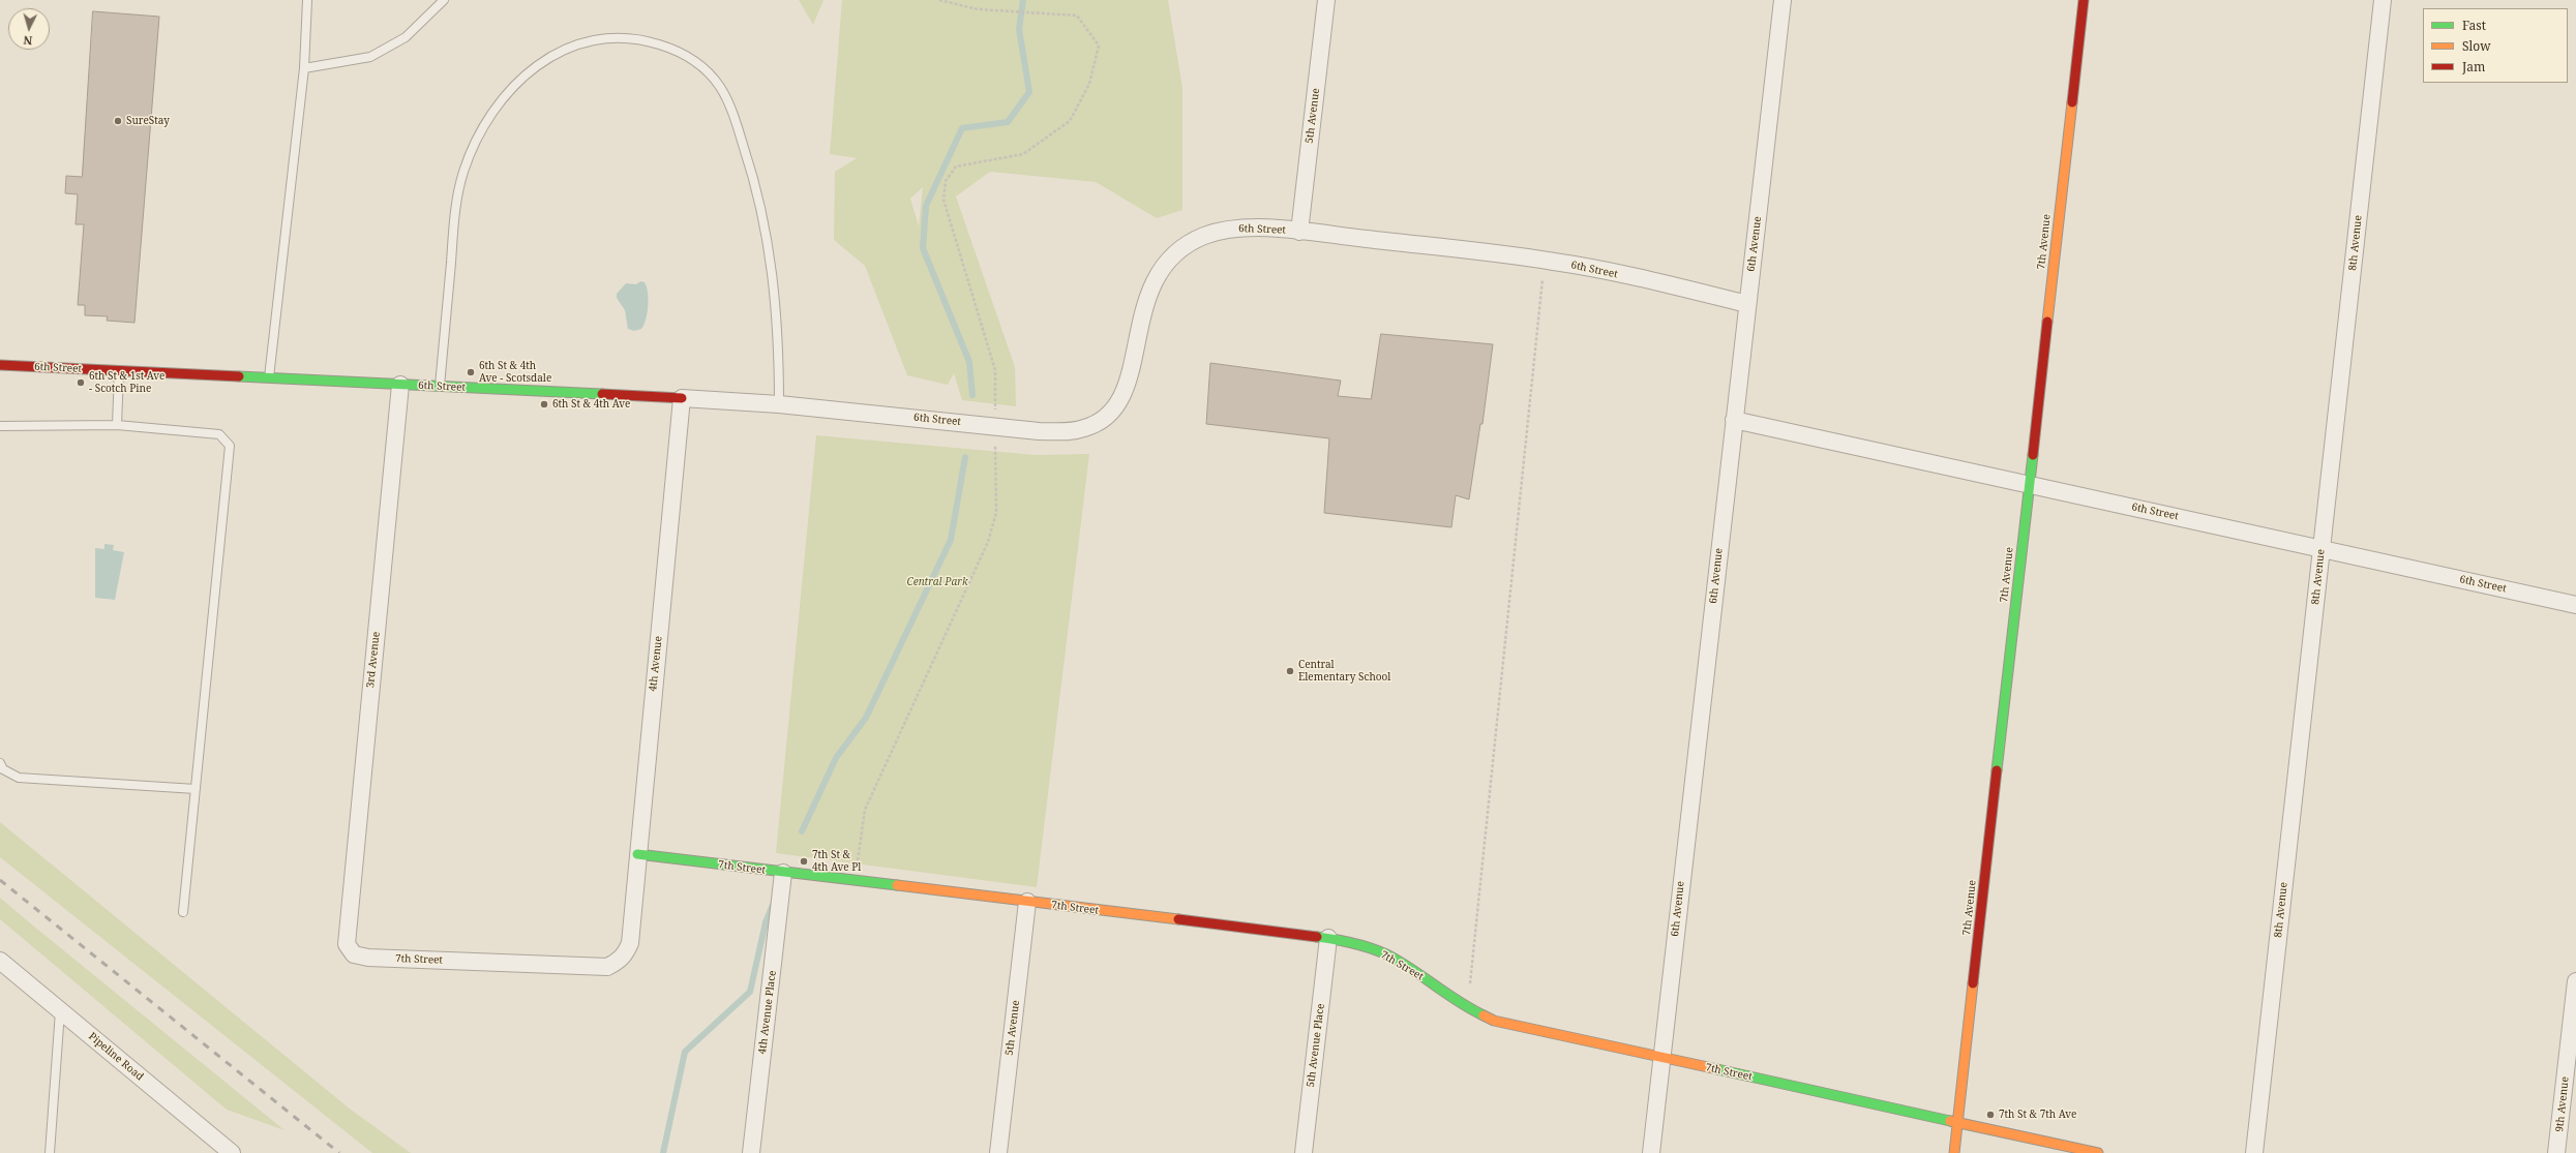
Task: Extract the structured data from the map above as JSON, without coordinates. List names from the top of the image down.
{
  "streets": {
    "street": [
      "5th Avenue",
      "6th Street",
      "7th Avenue",
      "8th Avenue",
      "6th Avenue",
      "3rd Avenue",
      "4th Avenue",
      "7th Street",
      "4th Avenue Place",
      "5th Avenue Place",
      "Pipeline Road",
      "9th Avenue"
    ]
  },
  "crossings": [
    ["5th Avenue", "6th Street"],
    ["5th Avenue", "7th Street"],
    ["6th Street", "7th Avenue"],
    ["6th Street", "8th Avenue"],
    ["6th Street", "6th Avenue"],
    ["6th Street", "3rd Avenue"],
    ["6th Street", "4th Avenue"],
    ["7th Avenue", "7th Street"],
    ["6th Avenue", "7th Street"],
    ["3rd Avenue", "7th Street"],
    ["4th Avenue", "7th Street"],
    ["7th Street", "4th Avenue Place"],
    ["7th Street", "5th Avenue Place"]
  ],
  "parks": ["Central Park"],
  "places": [
    "SureStay",
    "6th St & 4th Ave - Scotsdale",
    "6th St & 1st Ave - Scotch Pine",
    "6th St & 4th Ave",
    "Central Elementary School",
    "7th St & 4th Ave Pl",
    "7th St & 7th Ave"
  ],
  "legend": ["Fast", "Slow", "Jam"],
  "north": "bottom"
}
